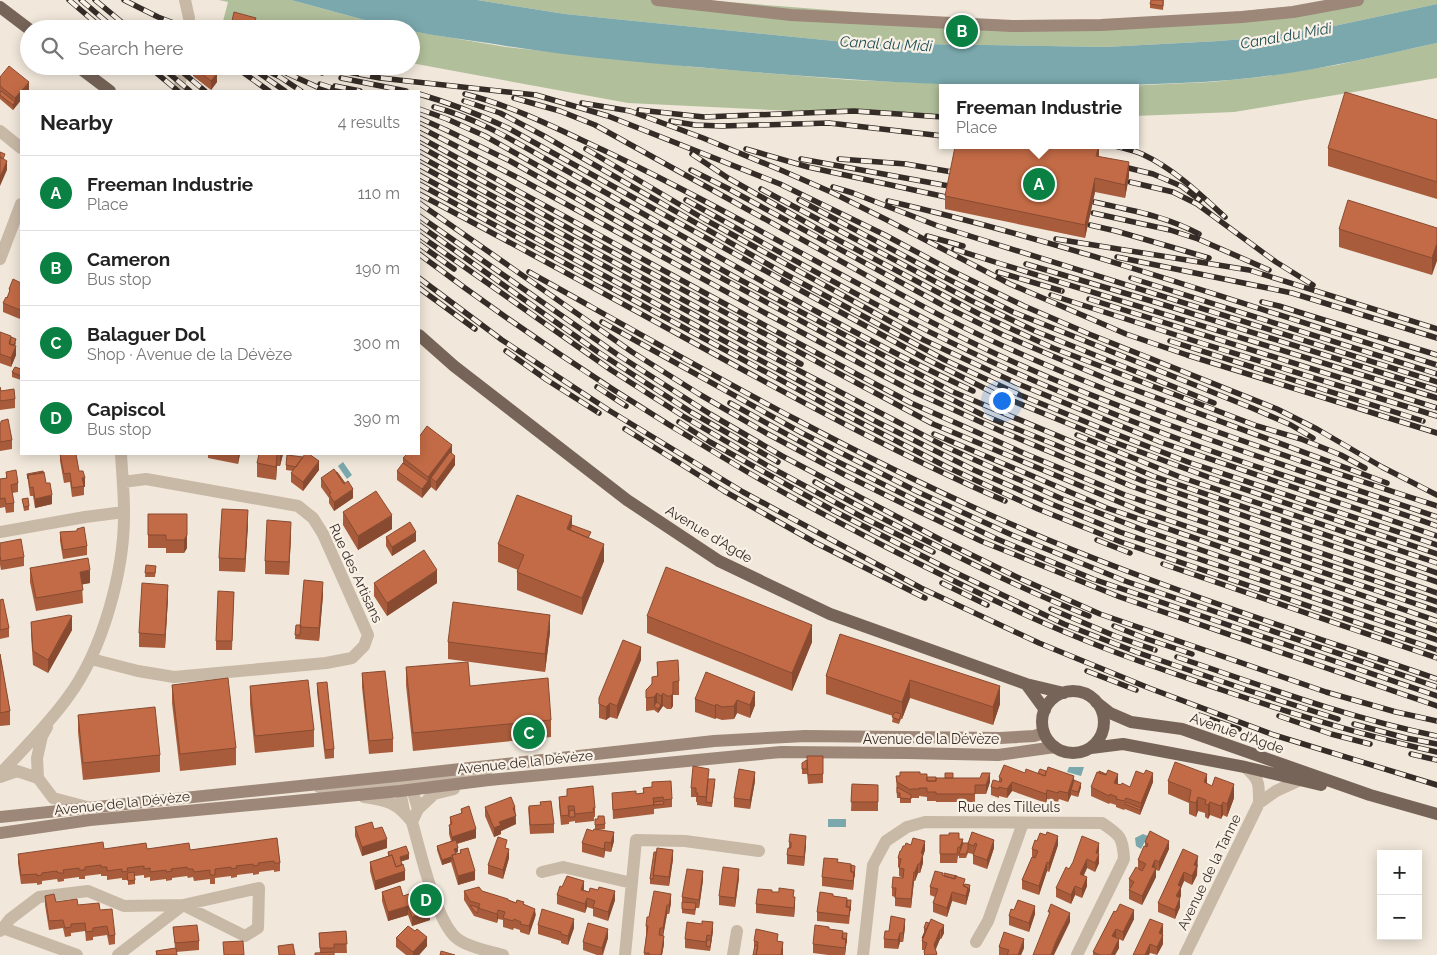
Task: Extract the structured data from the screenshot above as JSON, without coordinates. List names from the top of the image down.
{
  "streets": {
    "main road": ["Avenue d'Agde", "Avenue de la Dévèze"],
    "street": ["Rue des Artisans", "Rue des Tilleuls", "Avenue de la Tanne"]
  },
  "crossings": [
    ["Avenue d'Agde", "Avenue de la Dévèze"]
  ],
  "water": ["Canal du Midi"],
  "page": {
    "pins": [
      "B",
      "A",
      "C",
      "D"
    ],
    "search": "Search here",
    "popup": ["Freeman Industrie", "Place"],
    "heading": ["Nearby", "4 results"],
    "list": [
      {
        "mark": "A",
        "name": "Freeman Industrie",
        "note": "Place",
        "value": "110 m"
      },
      {
        "mark": "B",
        "name": "Cameron",
        "note": "Bus stop",
        "value": "190 m"
      },
      {
        "mark": "C",
        "name": "Balaguer Dol",
        "note": "Shop · Avenue de la Dévèze",
        "value": "300 m"
      },
      {
        "mark": "D",
        "name": "Capiscol",
        "note": "Bus stop",
        "value": "390 m"
      }
    ],
    "map_buttons": ["+", "−"]
  }
}
